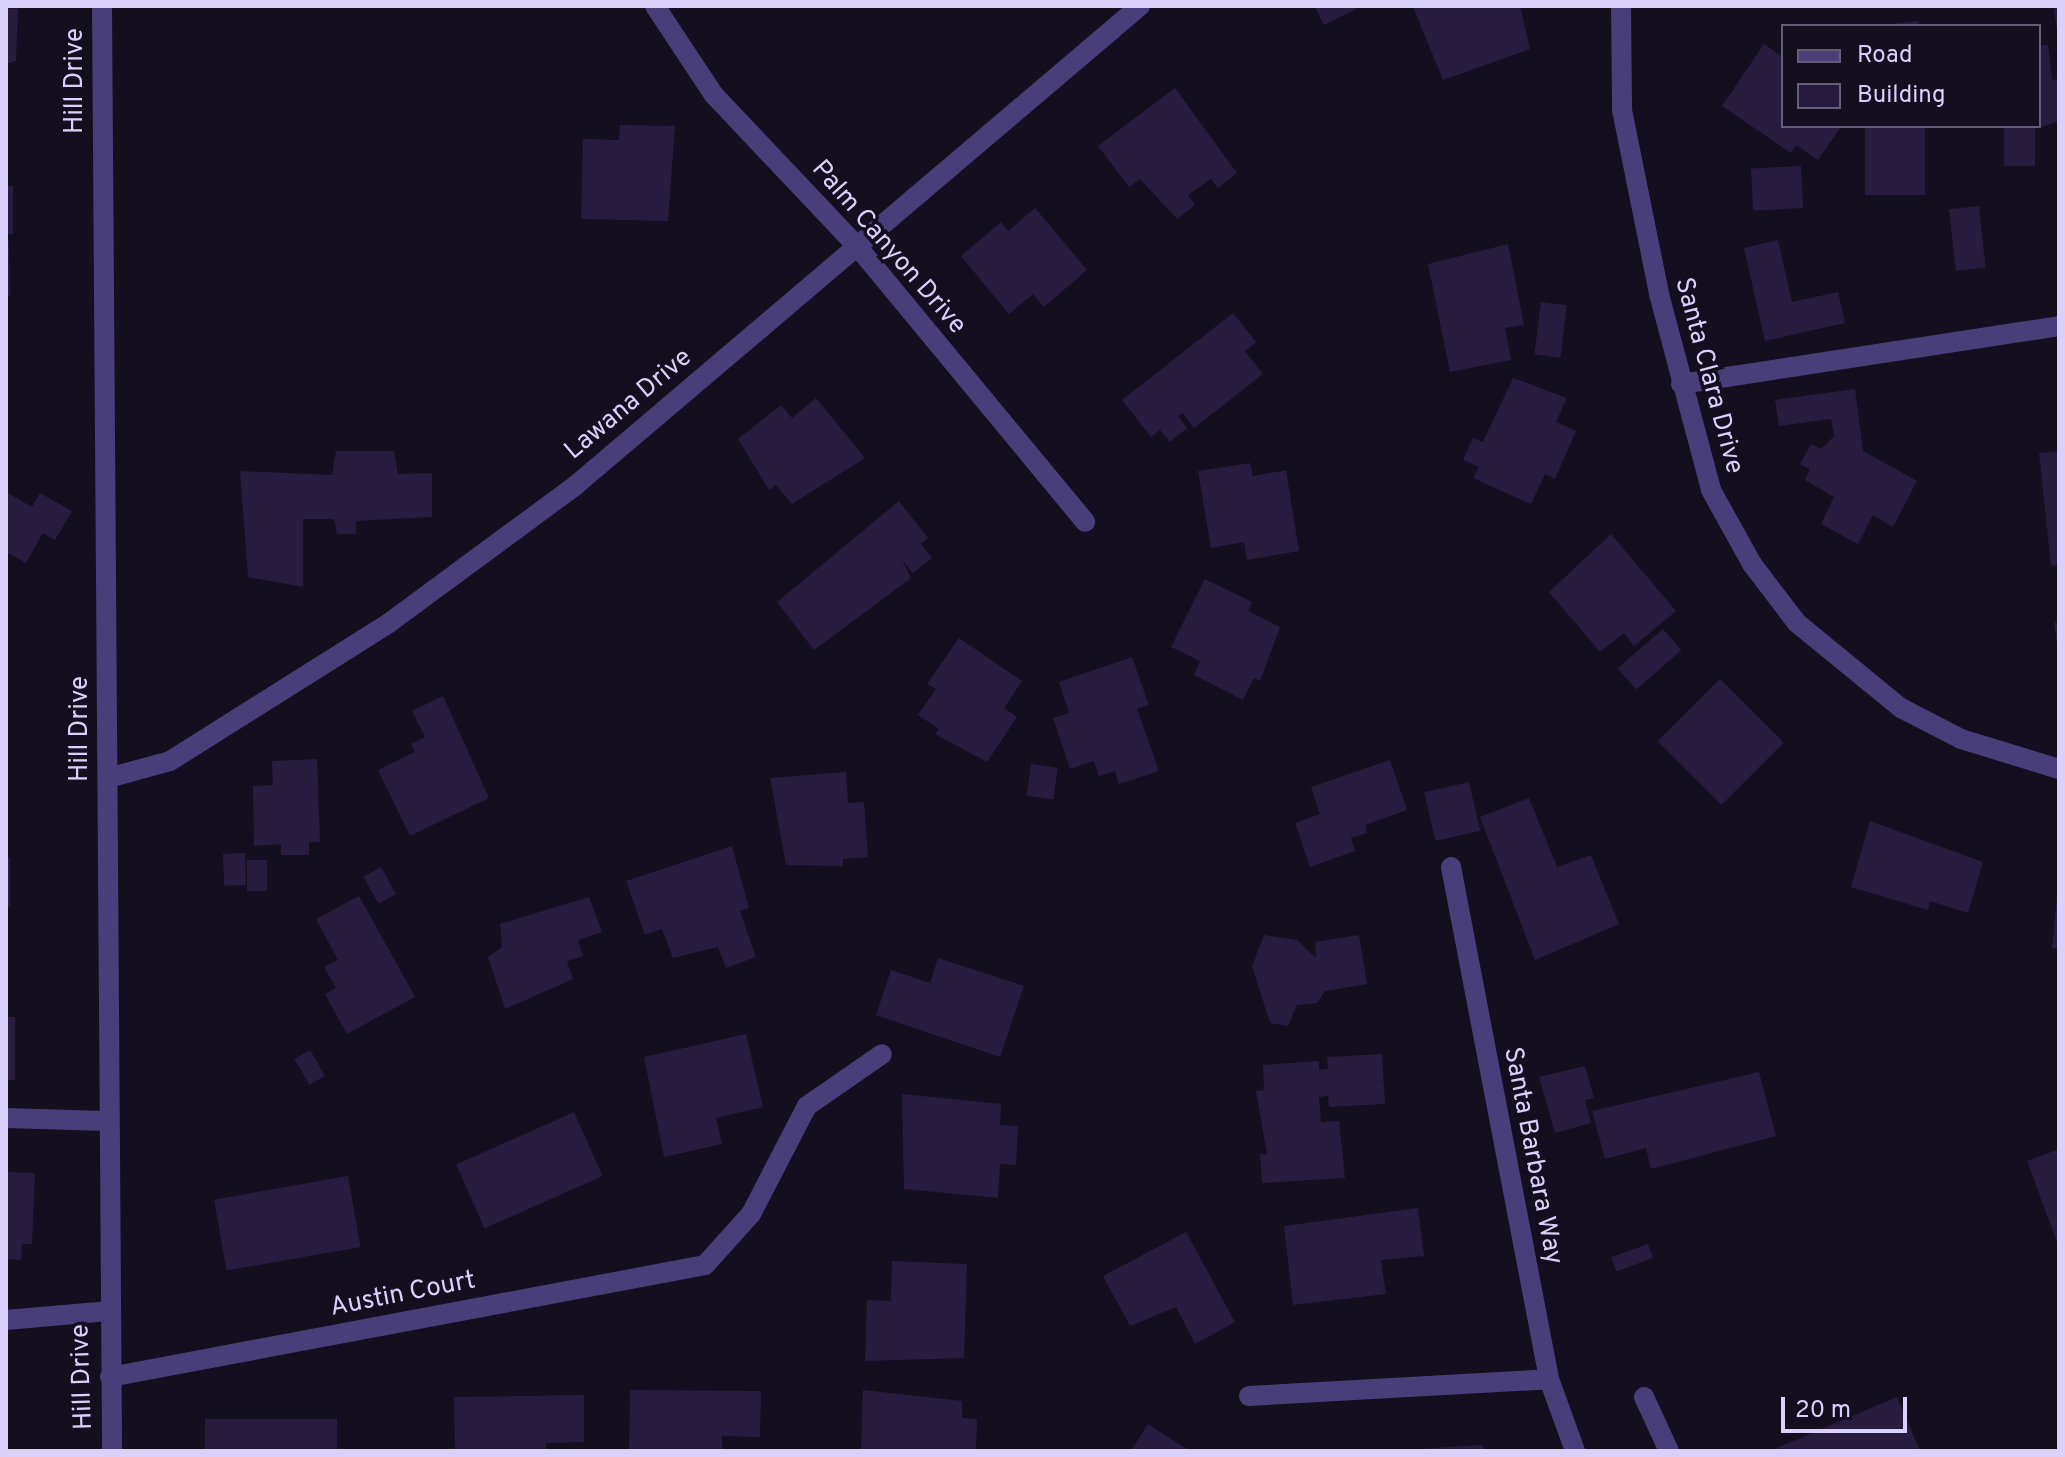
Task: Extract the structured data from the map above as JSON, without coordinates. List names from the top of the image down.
{
  "streets": {
    "street": [
      "Hill Drive",
      "Palm Canyon Drive",
      "Santa Clara Drive",
      "Lawana Drive",
      "Santa Barbara Way",
      "Austin Court"
    ]
  },
  "crossings": [
    ["Hill Drive", "Lawana Drive"],
    ["Hill Drive", "Austin Court"],
    ["Palm Canyon Drive", "Lawana Drive"]
  ],
  "legend": ["Road", "Building"],
  "scale_bar": "20 m"
}
